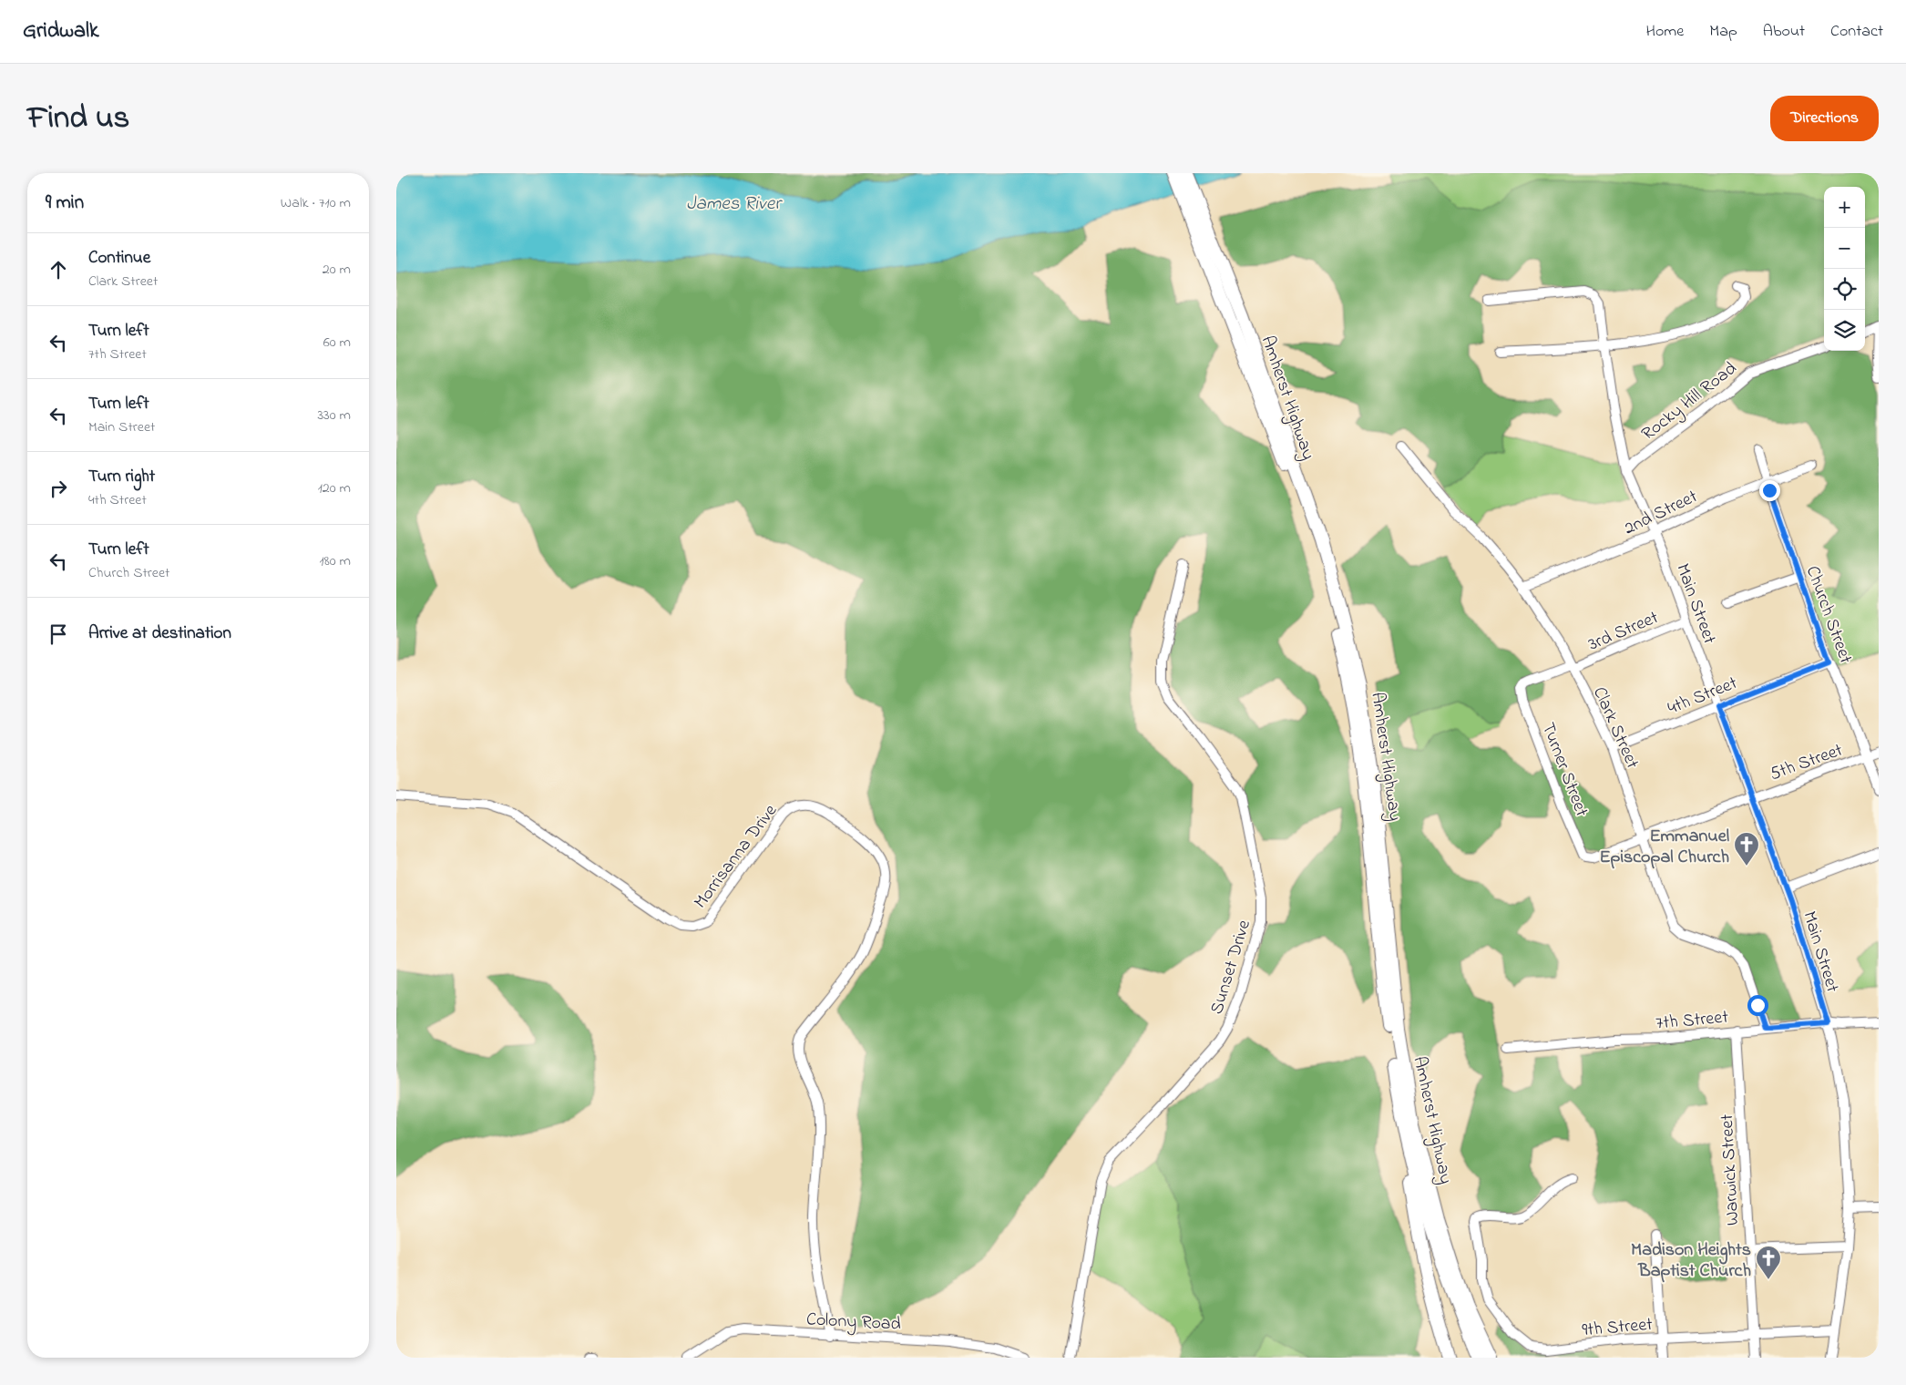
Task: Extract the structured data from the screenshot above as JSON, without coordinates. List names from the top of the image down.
{
  "streets": {
    "highway": ["Amherst Highway"],
    "street": [
      "Rocky Hill Road",
      "2nd Street",
      "Main Street",
      "Church Street",
      "3rd Street",
      "4th Street",
      "Clark Street",
      "5th Street",
      "Turner Street",
      "Morrisanna Drive",
      "Sunset Drive",
      "7th Street",
      "Warwick Street",
      "Colony Road",
      "9th Street"
    ]
  },
  "crossings": [
    ["Rocky Hill Road", "Main Street"],
    ["2nd Street", "Main Street"],
    ["2nd Street", "Church Street"],
    ["2nd Street", "Clark Street"],
    ["Main Street", "3rd Street"],
    ["Main Street", "4th Street"],
    ["Main Street", "5th Street"],
    ["Main Street", "7th Street"],
    ["Main Street", "9th Street"],
    ["Church Street", "4th Street"],
    ["Church Street", "5th Street"],
    ["3rd Street", "Clark Street"],
    ["3rd Street", "Turner Street"],
    ["4th Street", "Clark Street"],
    ["Clark Street", "5th Street"],
    ["Clark Street", "Turner Street"],
    ["Clark Street", "7th Street"],
    ["5th Street", "Turner Street"],
    ["Morrisanna Drive", "Colony Road"],
    ["7th Street", "Warwick Street"],
    ["Warwick Street", "9th Street"]
  ],
  "water": ["James River"],
  "places": {
    "church": ["Emmanuel Episcopal Church", "Madison Heights Baptist Church"]
  },
  "page": {
    "header": "Gridwalk",
    "nav": [
      "Home",
      "Map",
      "About",
      "Contact"
    ],
    "title": "Find us",
    "buttons": "Directions",
    "heading": ["9 min", "Walk · 710 m"],
    "map_buttons": ["+", "−"],
    "list": [
      ["Continue", "Clark Street", "20 m"],
      ["Turn left", "7th Street", "60 m"],
      ["Turn left", "Main Street", "330 m"],
      ["Turn right", "4th Street", "120 m"],
      ["Turn left", "Church Street", "180 m"],
      "Arrive at destination"
    ]
  }
}
